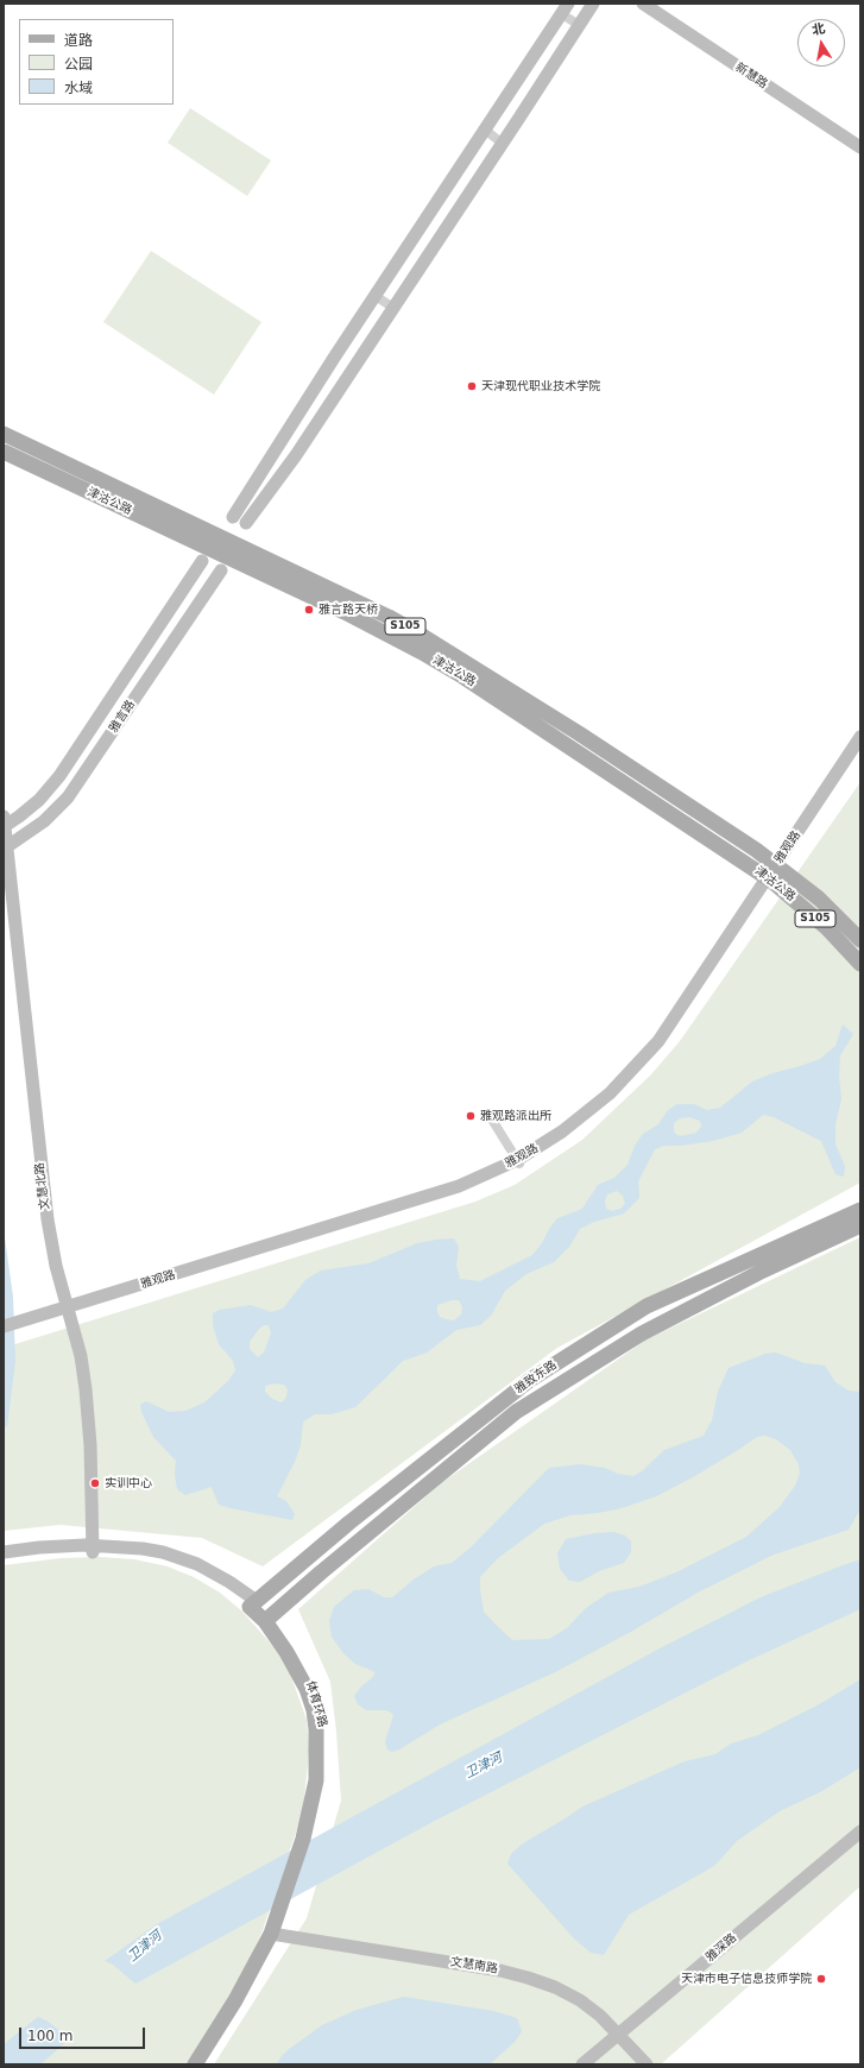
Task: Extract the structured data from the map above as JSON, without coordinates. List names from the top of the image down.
{
  "streets": {
    "main road": [
      "新慧路",
      "津沽公路",
      "S105",
      "雅言路",
      "雅观路",
      "文慧北路",
      "雅致东路",
      "体育环路",
      "雅深路",
      "文慧南路"
    ]
  },
  "crossings": [
    ["津沽公路", "雅观路"],
    ["雅言路", "文慧北路"],
    ["雅观路", "文慧北路"],
    ["文慧北路", "体育环路"],
    ["雅致东路", "体育环路"],
    ["体育环路", "文慧南路"],
    ["雅深路", "文慧南路"]
  ],
  "water": ["卫津河"],
  "places": [
    "天津现代职业技术学院",
    "雅言路天桥",
    "雅观路派出所",
    "实训中心",
    "天津市电子信息技师学院"
  ],
  "legend": ["道路", "公园", "水域"],
  "scale_bar": "100 m",
  "north": "top"
}
